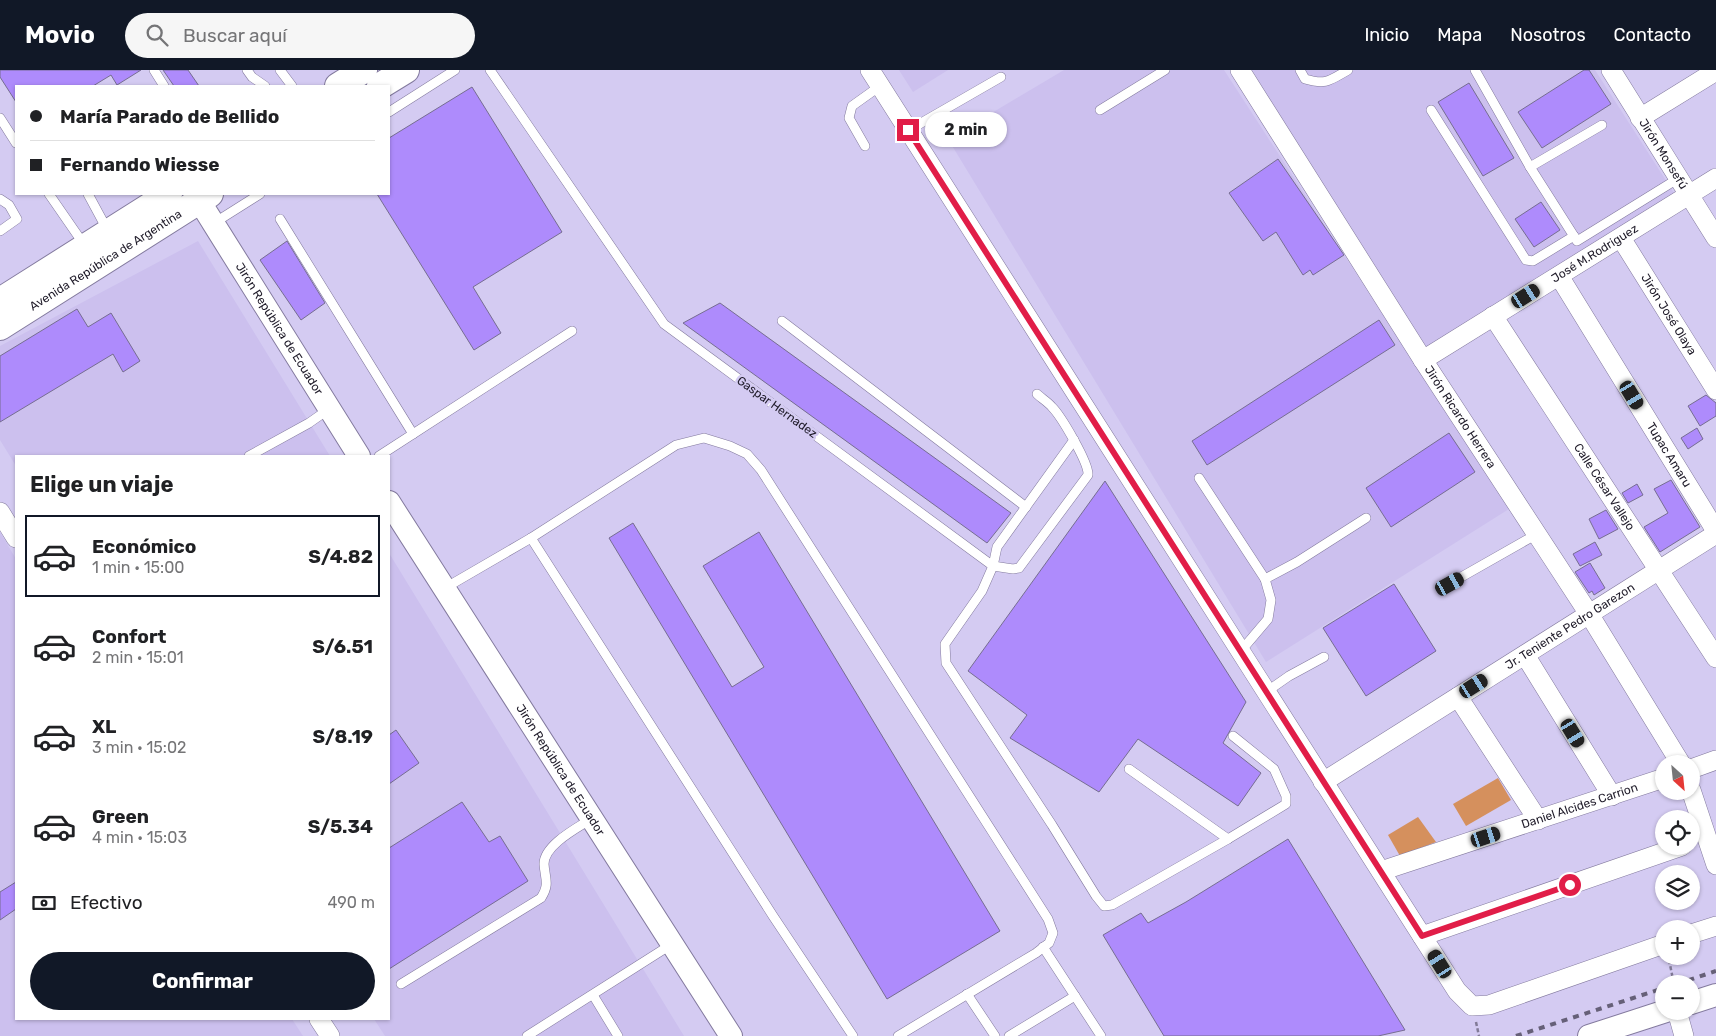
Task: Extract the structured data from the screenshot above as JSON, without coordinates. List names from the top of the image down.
{
  "streets": {
    "main road": ["Avenida República de Argentina"],
    "street": [
      "Jirón Monsefú",
      "José M.Rodriguez",
      "Jirón José Olaya",
      "Jirón República de Ecuador",
      "Jirón Ricardo Herrera",
      "Tupac Amaru",
      "Calle César Vallejo",
      "Jr. Teniente Pedro Garezon",
      "Daniel Alcides Carrion"
    ],
    "lane": ["Gaspar Hernadez"]
  },
  "crossings": [
    ["Jirón Monsefú", "José M.Rodriguez"],
    ["José M.Rodriguez", "Jirón José Olaya"],
    ["José M.Rodriguez", "Jirón Ricardo Herrera"],
    ["José M.Rodriguez", "Tupac Amaru"],
    ["José M.Rodriguez", "Calle César Vallejo"],
    ["Avenida República de Argentina", "Jirón República de Ecuador"],
    ["Jirón Ricardo Herrera", "Jr. Teniente Pedro Garezon"],
    ["Tupac Amaru", "Jr. Teniente Pedro Garezon"],
    ["Calle César Vallejo", "Jr. Teniente Pedro Garezon"]
  ],
  "north": "bottom right",
  "page": {
    "header": "Movio",
    "search": "Buscar aquí",
    "nav": [
      "Inicio",
      "Mapa",
      "Nosotros",
      "Contacto"
    ],
    "banner": ["María Parado de Bellido", "Fernando Wiesse"],
    "bubble": "2 min",
    "heading": "Elige un viaje",
    "list": [
      {
        "name": "Económico",
        "note": "1 min · 15:00",
        "value": "S/4.82"
      },
      {
        "name": "Confort",
        "note": "2 min · 15:01",
        "value": "S/6.51"
      },
      {
        "name": "XL",
        "note": "3 min · 15:02",
        "value": "S/8.19"
      },
      {
        "name": "Green",
        "note": "4 min · 15:03",
        "value": "S/5.34"
      }
    ],
    "map_buttons": ["+", "−"],
    "pay": ["Efectivo", "490 m"],
    "buttons": "Confirmar"
  }
}
